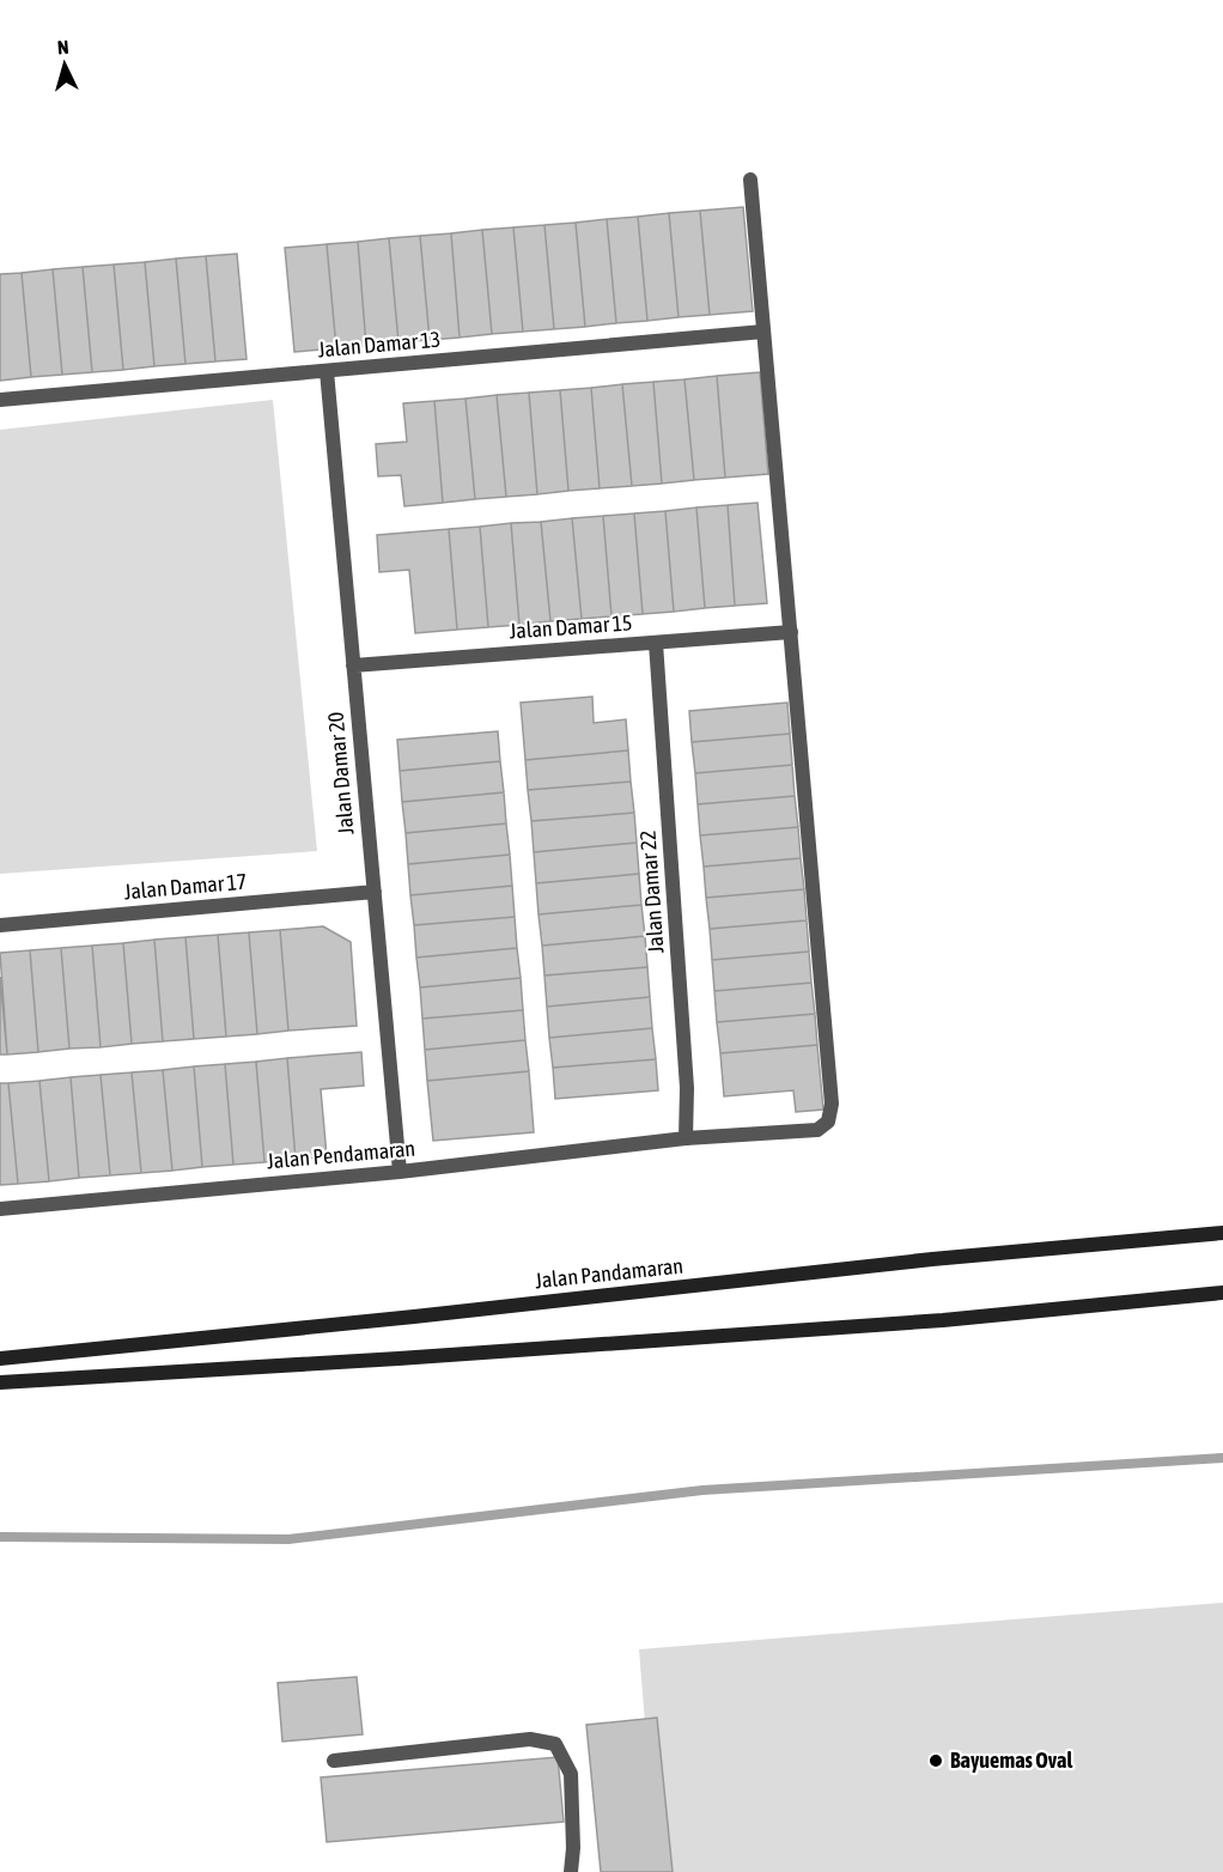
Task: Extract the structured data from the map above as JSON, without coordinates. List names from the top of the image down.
{
  "streets": {
    "main road": ["Jalan Pandamaran"],
    "street": [
      "Jalan Damar 13",
      "Jalan Damar 15",
      "Jalan Damar 20",
      "Jalan Damar 17",
      "Jalan Damar 22",
      "Jalan Pendamaran"
    ]
  },
  "crossings": [
    ["Jalan Damar 13", "Jalan Damar 20"],
    ["Jalan Damar 15", "Jalan Damar 20"],
    ["Jalan Damar 15", "Jalan Damar 22"],
    ["Jalan Damar 15", "Jalan Pendamaran"],
    ["Jalan Damar 20", "Jalan Damar 17"],
    ["Jalan Damar 20", "Jalan Pendamaran"],
    ["Jalan Damar 22", "Jalan Pendamaran"]
  ],
  "places": ["Bayuemas Oval"],
  "north": "top"
}
